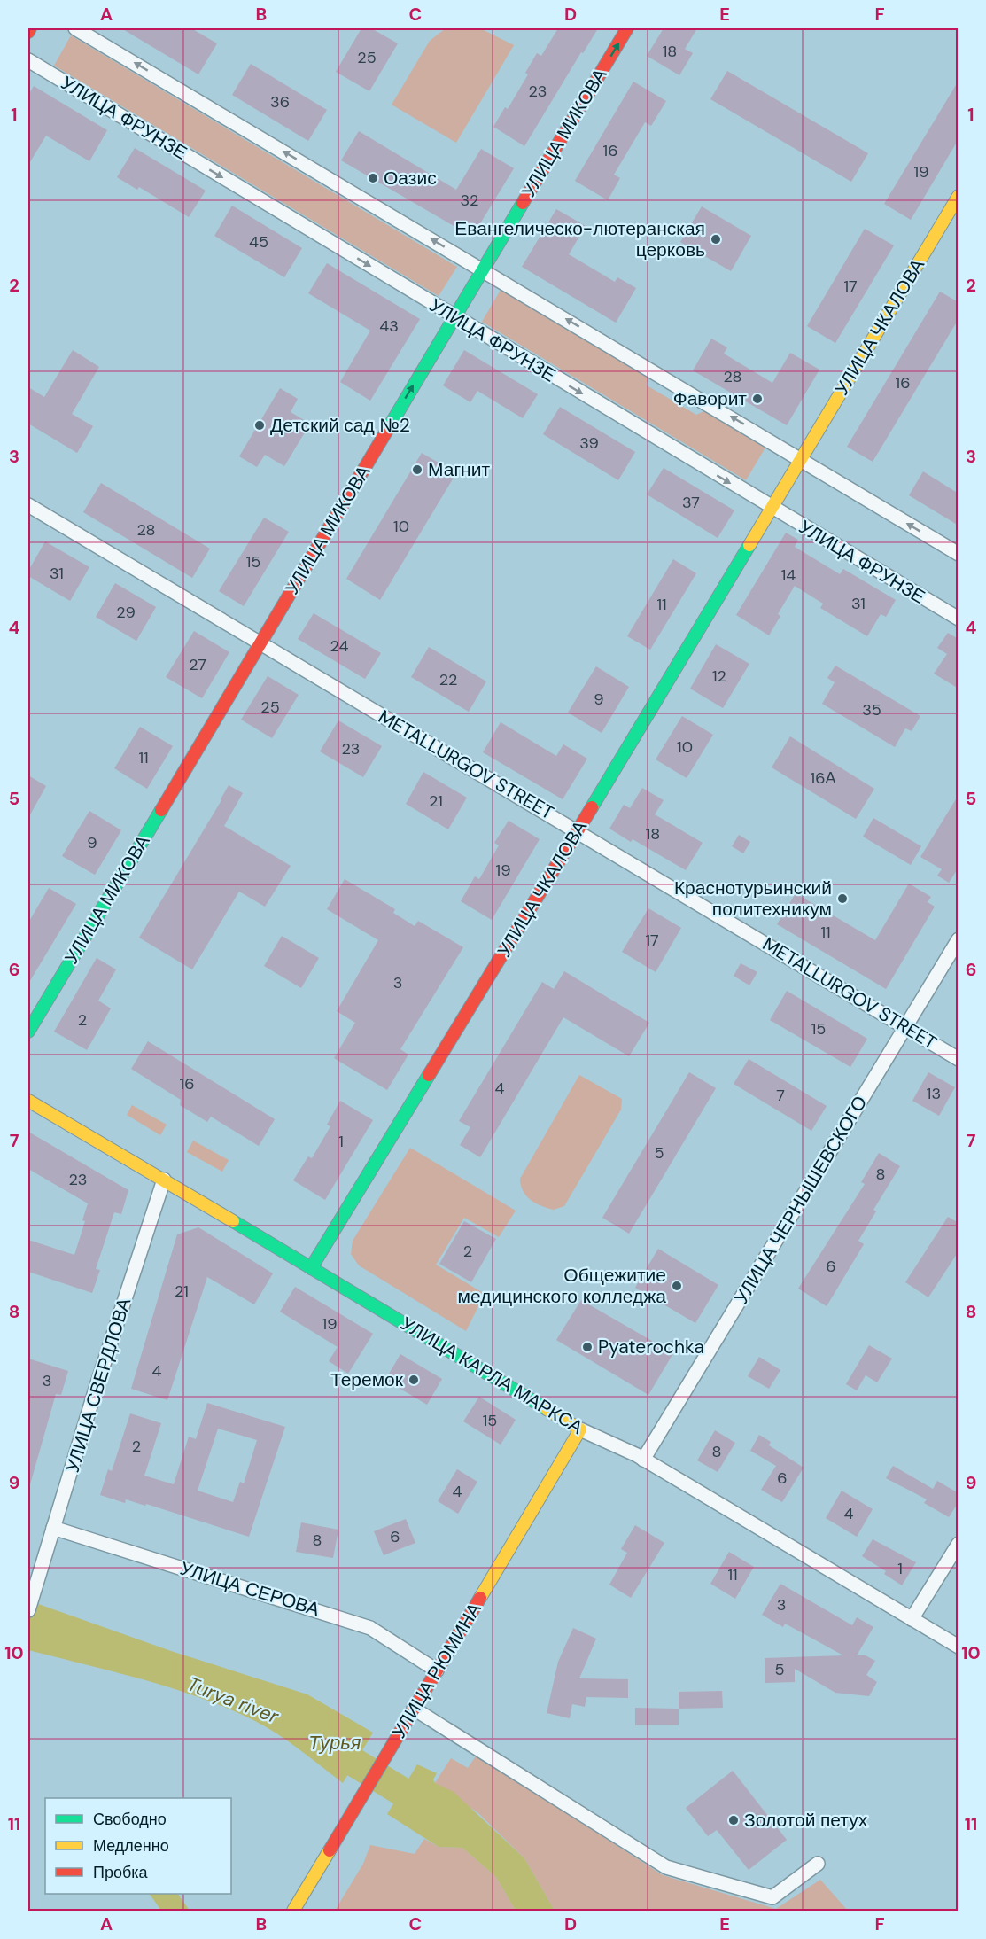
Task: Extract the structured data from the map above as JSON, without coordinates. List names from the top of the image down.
{
  "streets": {
    "main road": [
      "УЛИЦА МИКОВА",
      "УЛИЦА ЧКАЛОВА",
      "УЛИЦА КАРЛА МАРКСА",
      "УЛИЦА РЮМИНА"
    ],
    "street": [
      "УЛИЦА ФРУНЗЕ",
      "METALLURGOV STREET",
      "УЛИЦА ЧЕРНЫШЕВСКОГО",
      "УЛИЦА СВЕРДЛОВА",
      "УЛИЦА СЕРОВА"
    ]
  },
  "crossings": [
    ["УЛИЦА ФРУНЗЕ", "УЛИЦА МИКОВА"],
    ["УЛИЦА ФРУНЗЕ", "УЛИЦА ЧКАЛОВА"],
    ["УЛИЦА МИКОВА", "METALLURGOV STREET"],
    ["УЛИЦА ЧКАЛОВА", "METALLURGOV STREET"],
    ["УЛИЦА ЧКАЛОВА", "УЛИЦА КАРЛА МАРКСА"],
    ["METALLURGOV STREET", "УЛИЦА ЧЕРНЫШЕВСКОГО"],
    ["УЛИЦА ЧЕРНЫШЕВСКОГО", "УЛИЦА КАРЛА МАРКСА"],
    ["УЛИЦА КАРЛА МАРКСА", "УЛИЦА СВЕРДЛОВА"],
    ["УЛИЦА КАРЛА МАРКСА", "УЛИЦА РЮМИНА"],
    ["УЛИЦА СВЕРДЛОВА", "УЛИЦА СЕРОВА"],
    ["УЛИЦА СЕРОВА", "УЛИЦА РЮМИНА"]
  ],
  "one_way": ["УЛИЦА МИКОВА"],
  "water": ["Turya river", "Турья"],
  "places": [
    "Оазис",
    "Евангелическо-лютеранская церковь",
    "Фаворит",
    "Детский сад №2",
    "Магнит",
    "Краснотурьинский политехникум",
    "Общежитие медицинского колледжа",
    "Pyaterochka",
    "Теремок",
    "Золотой петух"
  ],
  "house_numbers": [
    "18",
    "25",
    "23",
    "36",
    "16",
    "19",
    "32",
    "45",
    "17",
    "43",
    "28",
    "16",
    "39",
    "37",
    "10",
    "28",
    "15",
    "31",
    "14",
    "31",
    "11",
    "29",
    "24",
    "27",
    "12",
    "22",
    "9",
    "25",
    "35",
    "10",
    "23",
    "11",
    "16А",
    "21",
    "18",
    "9",
    "19",
    "11",
    "17",
    "3",
    "2",
    "15",
    "16",
    "4",
    "13",
    "7",
    "1",
    "5",
    "8",
    "23",
    "2",
    "6",
    "21",
    "19",
    "4",
    "3",
    "15",
    "2",
    "8",
    "6",
    "4",
    "4",
    "6",
    "8",
    "1",
    "11",
    "3",
    "5"
  ],
  "legend": ["Свободно", "Медленно", "Пробка"],
  "grid": {
    "columns": [
      "A",
      "B",
      "C",
      "D",
      "E",
      "F"
    ],
    "rows": [
      "1",
      "2",
      "3",
      "4",
      "5",
      "6",
      "7",
      "8",
      "9",
      "10",
      "11"
    ]
  }
}
